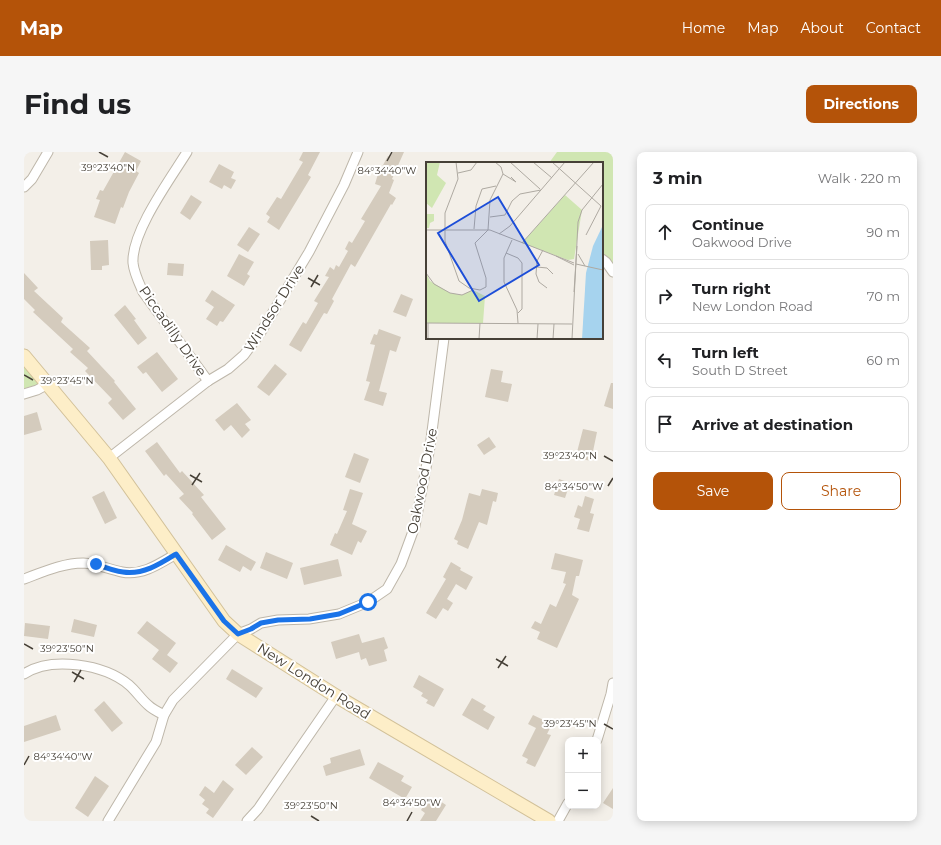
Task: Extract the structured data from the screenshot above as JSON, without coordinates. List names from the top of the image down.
{
  "streets": {
    "street": [
      "Windsor Drive",
      "Piccadilly Drive",
      "Oakwood Drive",
      "New London Road"
    ]
  },
  "crossings": [
    ["Windsor Drive", "Piccadilly Drive"],
    ["Windsor Drive", "New London Road"],
    ["Oakwood Drive", "New London Road"]
  ],
  "page": {
    "header": "Map",
    "nav": [
      "Home",
      "Map",
      "About",
      "Contact"
    ],
    "buttons": [
      "Directions",
      ["Save", "Share"]
    ],
    "title": "Find us",
    "heading": ["3 min", "Walk · 220 m"],
    "list": [
      ["Continue", "Oakwood Drive", "90 m"],
      ["Turn right", "New London Road", "70 m"],
      ["Turn left", "South D Street", "60 m"],
      "Arrive at destination"
    ],
    "map_buttons": ["+", "−"]
  },
  "coordinates": [
    "39°23'40\"N",
    "84°34'40\"W",
    "39°23'45\"N",
    "84°34'50\"W",
    "39°23'50\"N"
  ]
}
